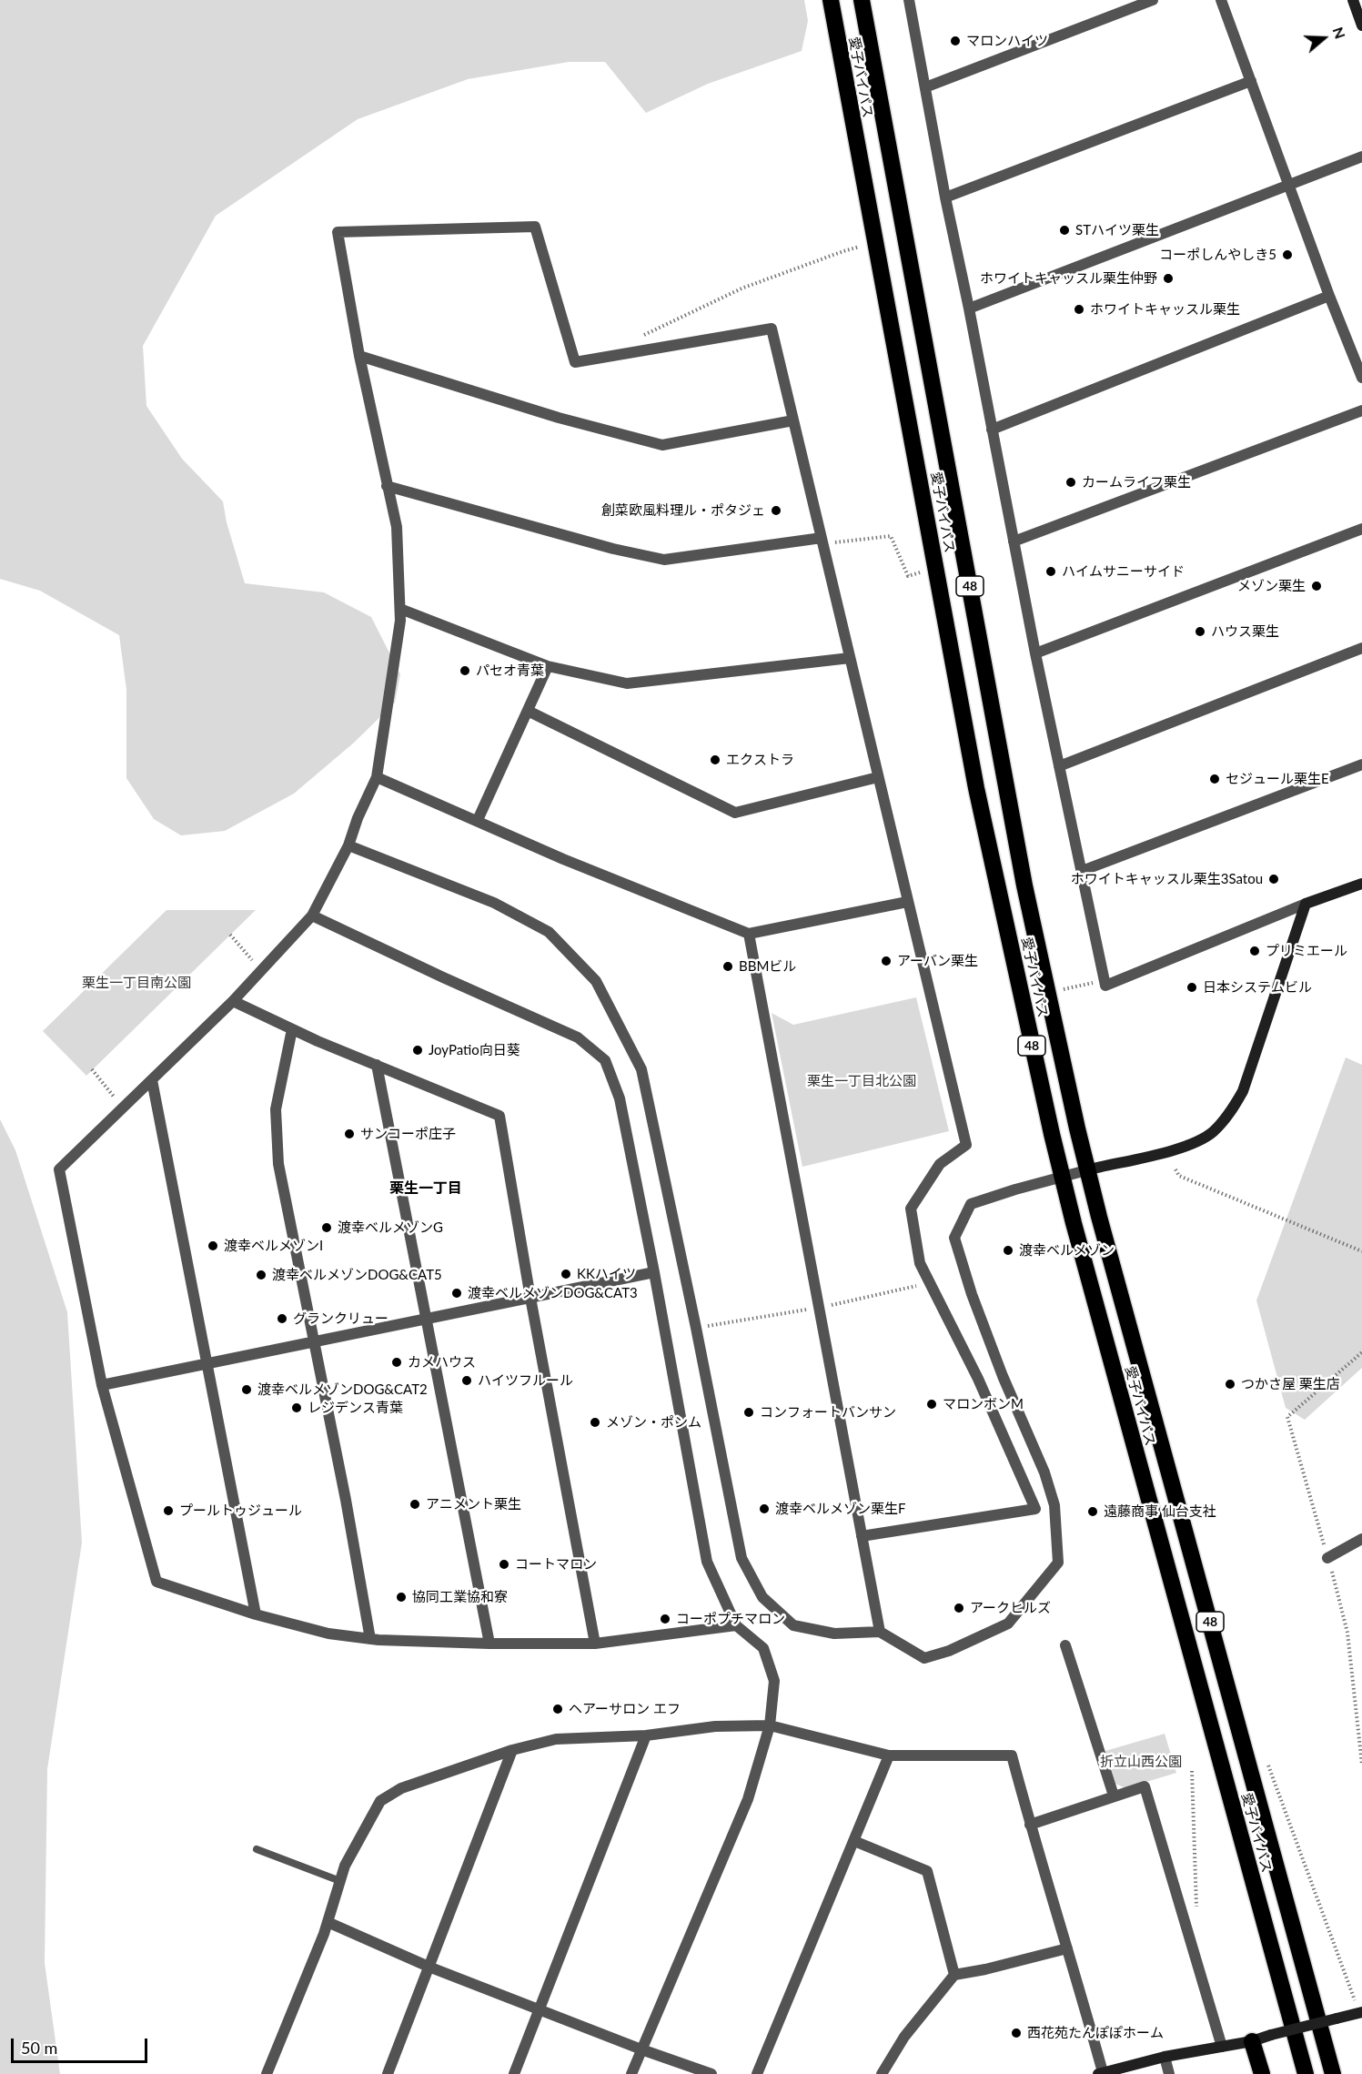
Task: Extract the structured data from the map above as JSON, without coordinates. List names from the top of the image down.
{
  "streets": {
    "highway": ["愛子バイパス", "48"]
  },
  "districts": ["栗生一丁目"],
  "parks": ["栗生一丁目南公園", "栗生一丁目北公園", "折立山西公園"],
  "places": [
    "マロンハイツ",
    "STハイツ栗生",
    "コーポしんやしき5",
    "ホワイトキャッスル栗生仲野",
    "ホワイトキャッスル栗生",
    "カームライフ栗生",
    "創菜欧風料理ル・ポタジェ",
    "ハイムサニーサイド",
    "メゾン栗生",
    "ハウス栗生",
    "パセオ青葉",
    "エクストラ",
    "セジュール栗生E",
    "ホワイトキャッスル栗生3Satou",
    "プリミエール",
    "アーバン栗生",
    "BBMビル",
    "日本システムビル",
    "JoyPatio向日葵",
    "サンコーポ庄子",
    "渡幸ベルメゾンG",
    "渡幸ベルメゾンI",
    "渡幸ベルメゾン",
    "KKハイツ",
    "渡幸ベルメゾンDOG&CAT5",
    "渡幸ベルメゾンDOG&CAT3",
    "グランクリュー",
    "カメハウス",
    "ハイツフルール",
    "つかさ屋 栗生店",
    "渡幸ベルメゾンDOG&CAT2",
    "マロンボンM",
    "レジデンス青葉",
    "コンフォートバンサン",
    "メゾン・ポンム",
    "アニメント栗生",
    "渡幸ベルメゾン栗生F",
    "プールトゥジュール",
    "遠藤商事 仙台支社",
    "コートマロン",
    "協同工業協和寮",
    "アークヒルズ",
    "コーポプチマロン",
    "ヘアーサロン エフ",
    "西花苑たんぽぽホーム"
  ],
  "scale_bar": "50 m",
  "north": "right"
}
